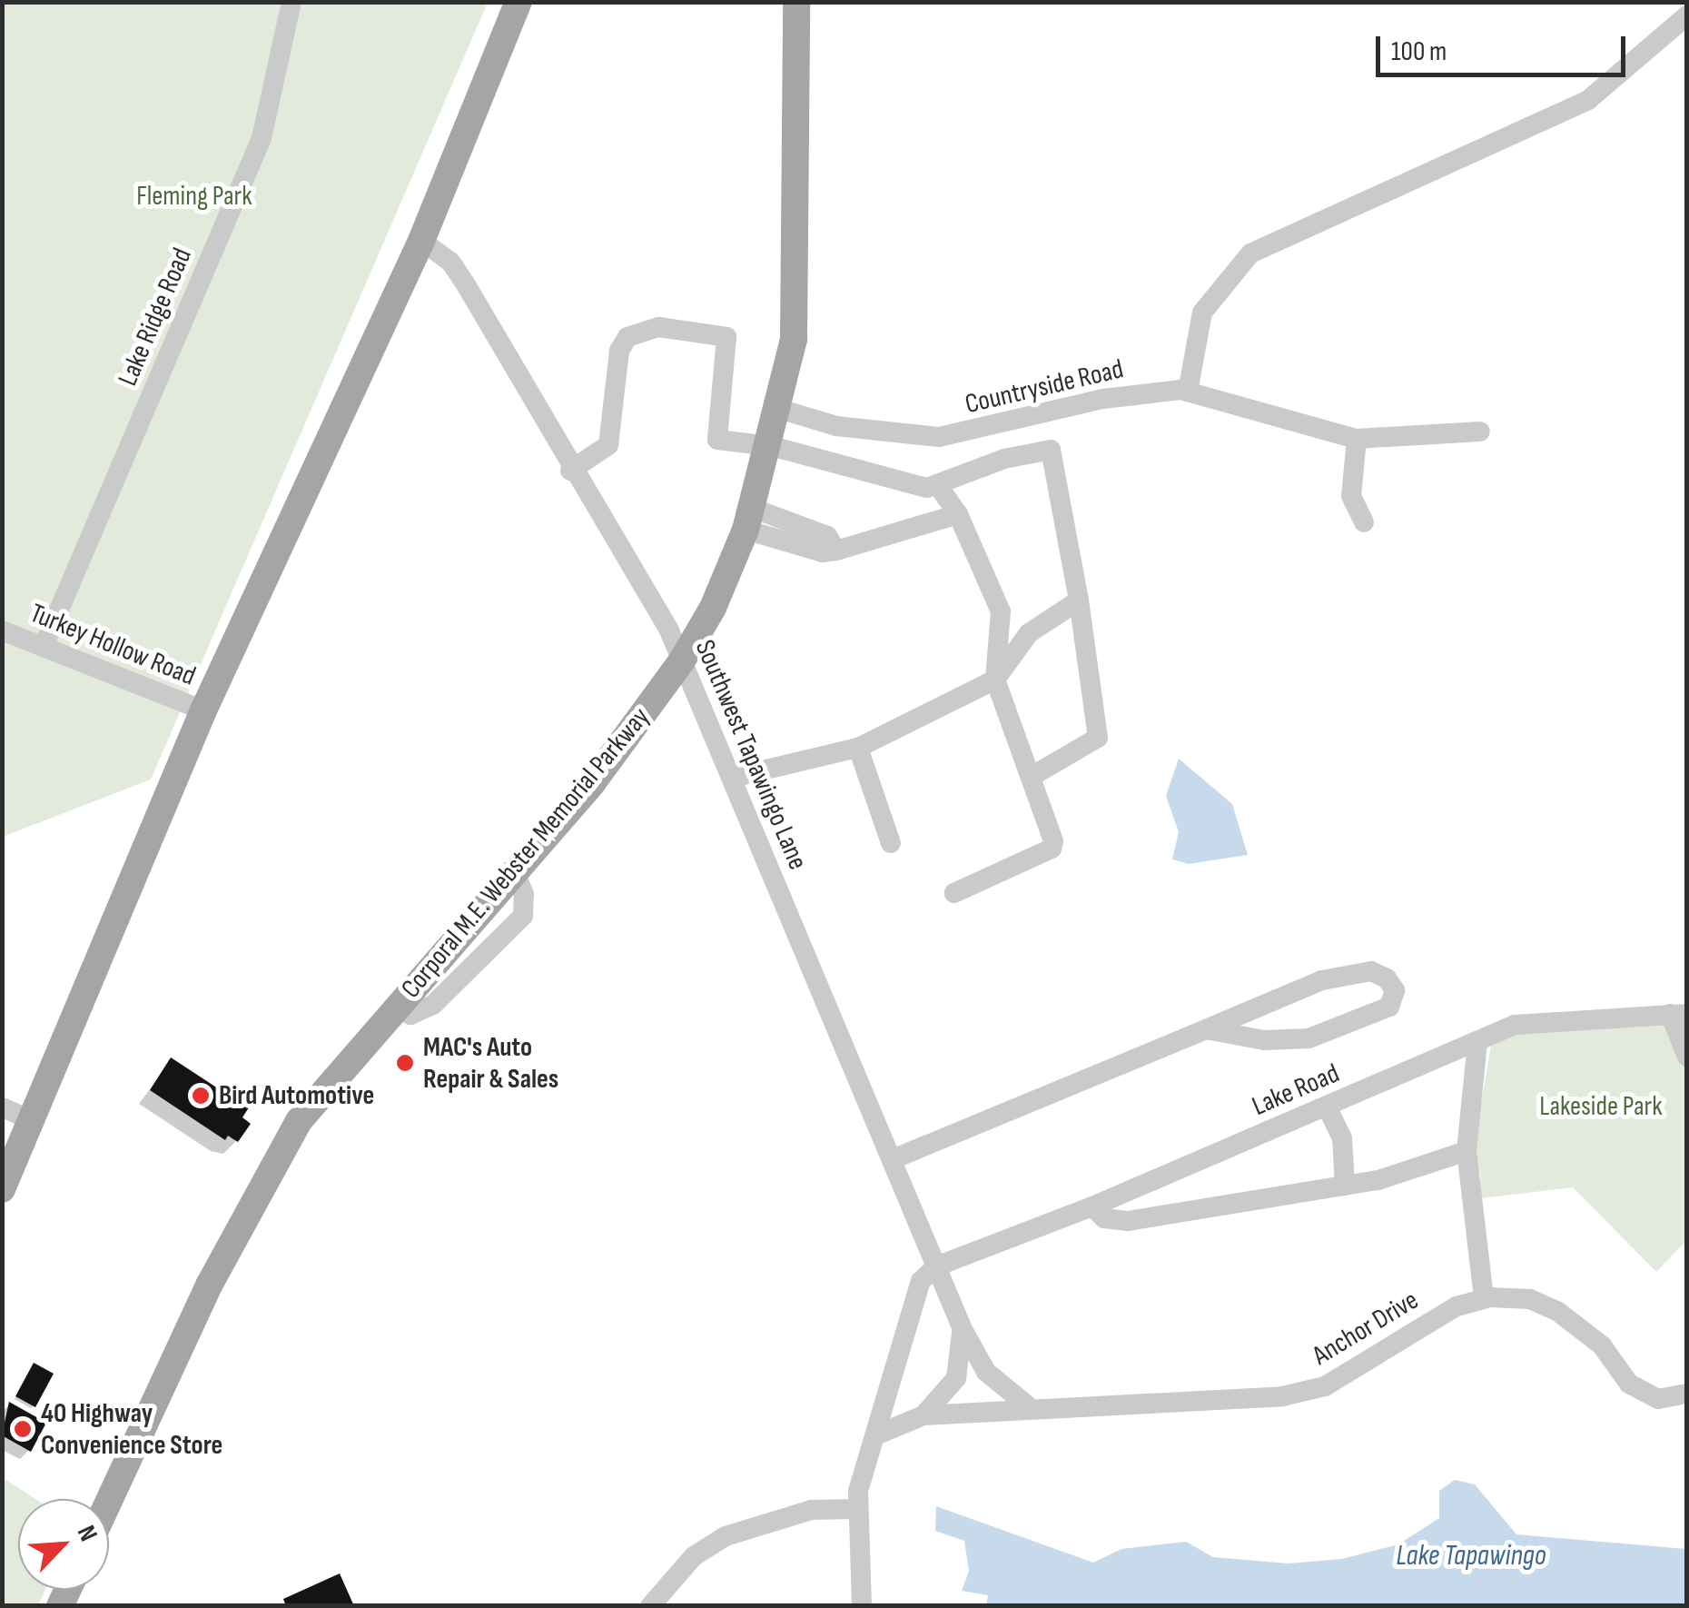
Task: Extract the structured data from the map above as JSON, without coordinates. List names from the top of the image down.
{
  "streets": {
    "main road": ["Corporal M.E. Webster Memorial Parkway"],
    "street": [
      "Lake Ridge Road",
      "Countryside Road",
      "Turkey Hollow Road",
      "Southwest Tapawingo Lane",
      "Lake Road",
      "Anchor Drive"
    ]
  },
  "crossings": [
    ["Lake Ridge Road", "Turkey Hollow Road"],
    ["Countryside Road", "Corporal M.E. Webster Memorial Parkway"],
    ["Southwest Tapawingo Lane", "Corporal M.E. Webster Memorial Parkway"],
    ["Southwest Tapawingo Lane", "Lake Road"],
    ["Southwest Tapawingo Lane", "Anchor Drive"]
  ],
  "water": ["Lake Tapawingo"],
  "parks": ["Fleming Park", "Lakeside Park"],
  "places": ["MAC's Auto Repair & Sales", "Bird Automotive", "40 Highway Convenience Store"],
  "scale_bar": "100 m",
  "north": "top right"
}
